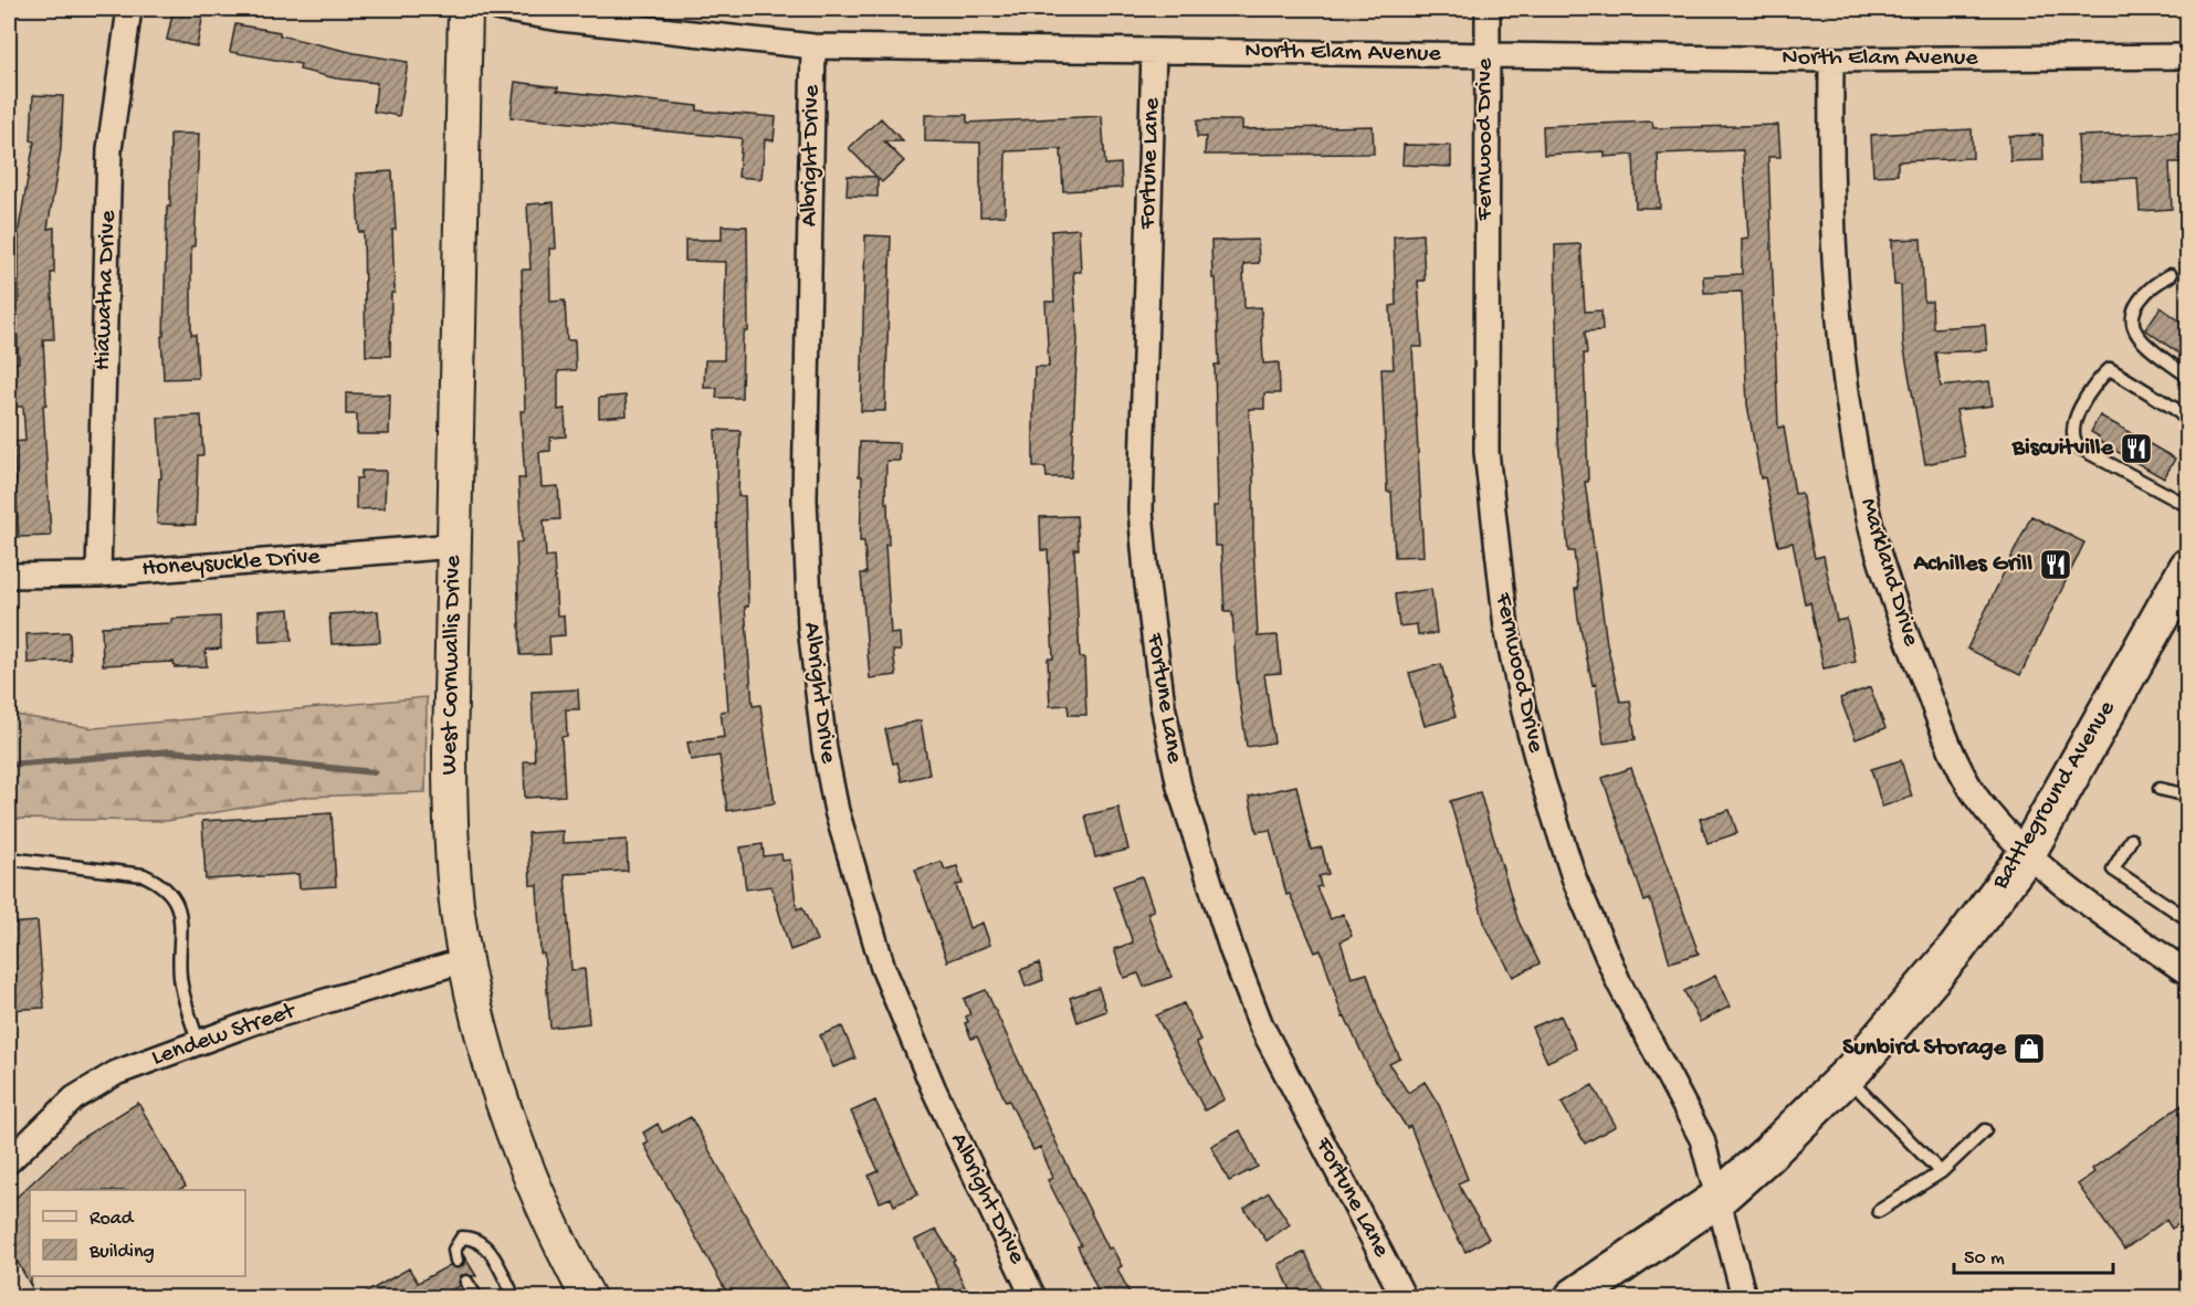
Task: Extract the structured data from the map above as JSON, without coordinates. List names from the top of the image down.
{
  "streets": {
    "main road": ["Battleground Avenue"],
    "street": [
      "North Elam Avenue",
      "Fernwood Drive",
      "Albright Drive",
      "Fortune Lane",
      "Hiawatha Drive",
      "Honeysuckle Drive",
      "Markland Drive",
      "West Cornwallis Drive",
      "Lendew Street"
    ]
  },
  "crossings": [
    ["North Elam Avenue", "Fernwood Drive"],
    ["North Elam Avenue", "Albright Drive"],
    ["North Elam Avenue", "Fortune Lane"],
    ["North Elam Avenue", "Markland Drive"],
    ["Fernwood Drive", "Battleground Avenue"],
    ["Hiawatha Drive", "Honeysuckle Drive"],
    ["Honeysuckle Drive", "West Cornwallis Drive"],
    ["Markland Drive", "Battleground Avenue"],
    ["West Cornwallis Drive", "Lendew Street"]
  ],
  "places": {
    "restaurant": ["Biscuitville", "Achilles Grill"],
    "shop": ["Sunbird Storage"]
  },
  "legend": ["Road", "Building"],
  "scale_bar": "50 m"
}
